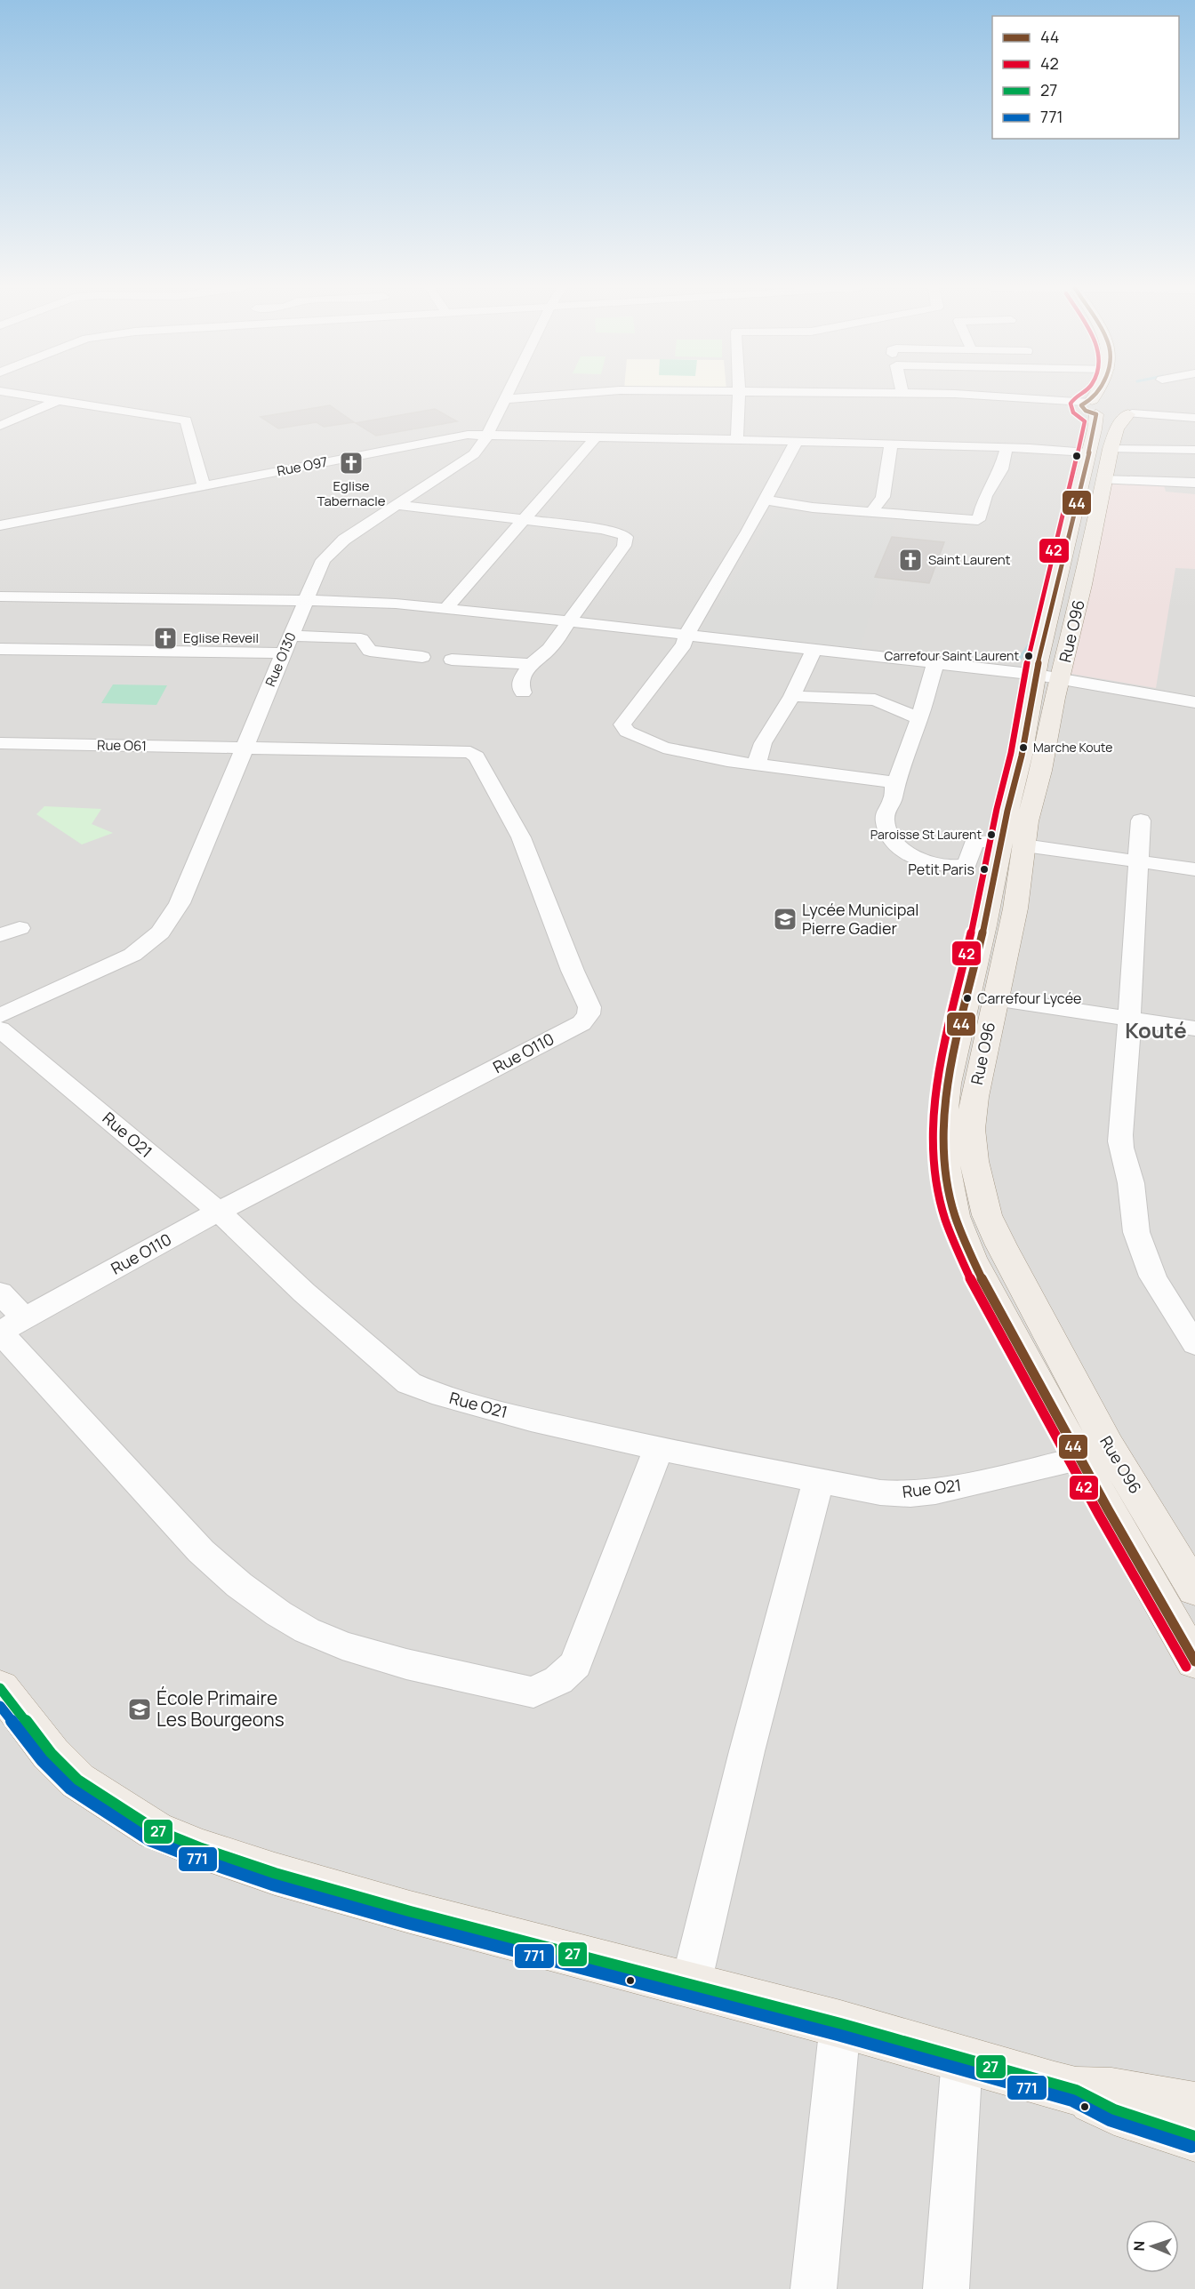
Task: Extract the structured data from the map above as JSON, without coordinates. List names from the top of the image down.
{
  "streets": {
    "main road": ["Rue O96"],
    "street": [
      "Rue O97",
      "Rue O130",
      "Rue O61",
      "Rue O110",
      "Rue O21"
    ]
  },
  "crossings": [
    ["Rue O97", "Rue O96"],
    ["Rue O97", "Rue O130"],
    ["Rue O96", "Rue O21"],
    ["Rue O130", "Rue O61"],
    ["Rue O130", "Rue O110"],
    ["Rue O61", "Rue O110"],
    ["Rue O110", "Rue O21"]
  ],
  "districts": ["Kouté"],
  "places": {
    "church": ["Eglise Tabernacle", "Saint Laurent", "Eglise Reveil"],
    "other": [
      "Carrefour Saint Laurent",
      "Marche Koute",
      "Paroisse St Laurent",
      "Petit Paris",
      "Carrefour Lycée"
    ],
    "school or university": ["Lycée Municipal Pierre Gadier", "École Primaire Les Bourgeons"]
  },
  "lines": [
    "transit line 44",
    "transit line 42",
    "transit line 27",
    "transit line 771"
  ],
  "legend": [
    "44",
    "42",
    "27",
    "771"
  ],
  "north": "left"
}
